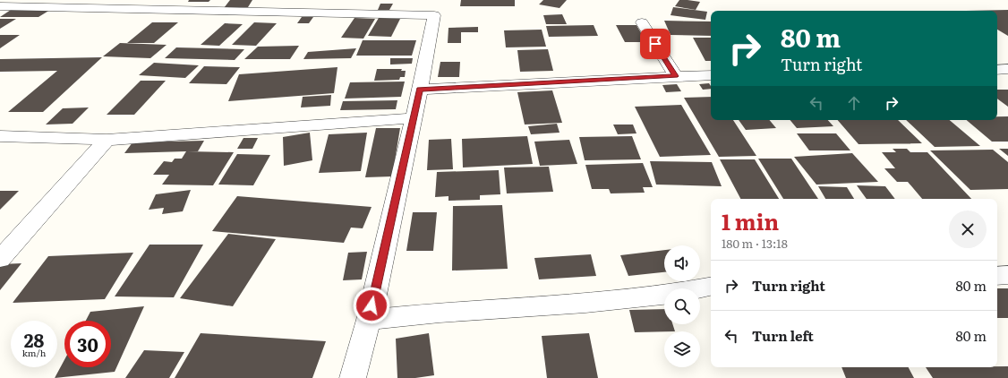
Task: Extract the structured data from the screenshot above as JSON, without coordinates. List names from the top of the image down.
{
  "page": {
    "turn": ["80 m", "Turn right"],
    "heading": ["1 min", "180 m · 13:18"],
    "list": [
      {
        "name": "Turn right",
        "value": "80 m"
      },
      {
        "name": "Turn left",
        "value": "80 m"
      }
    ],
    "speed": "28 km/h",
    "limit": "30"
  }
}
